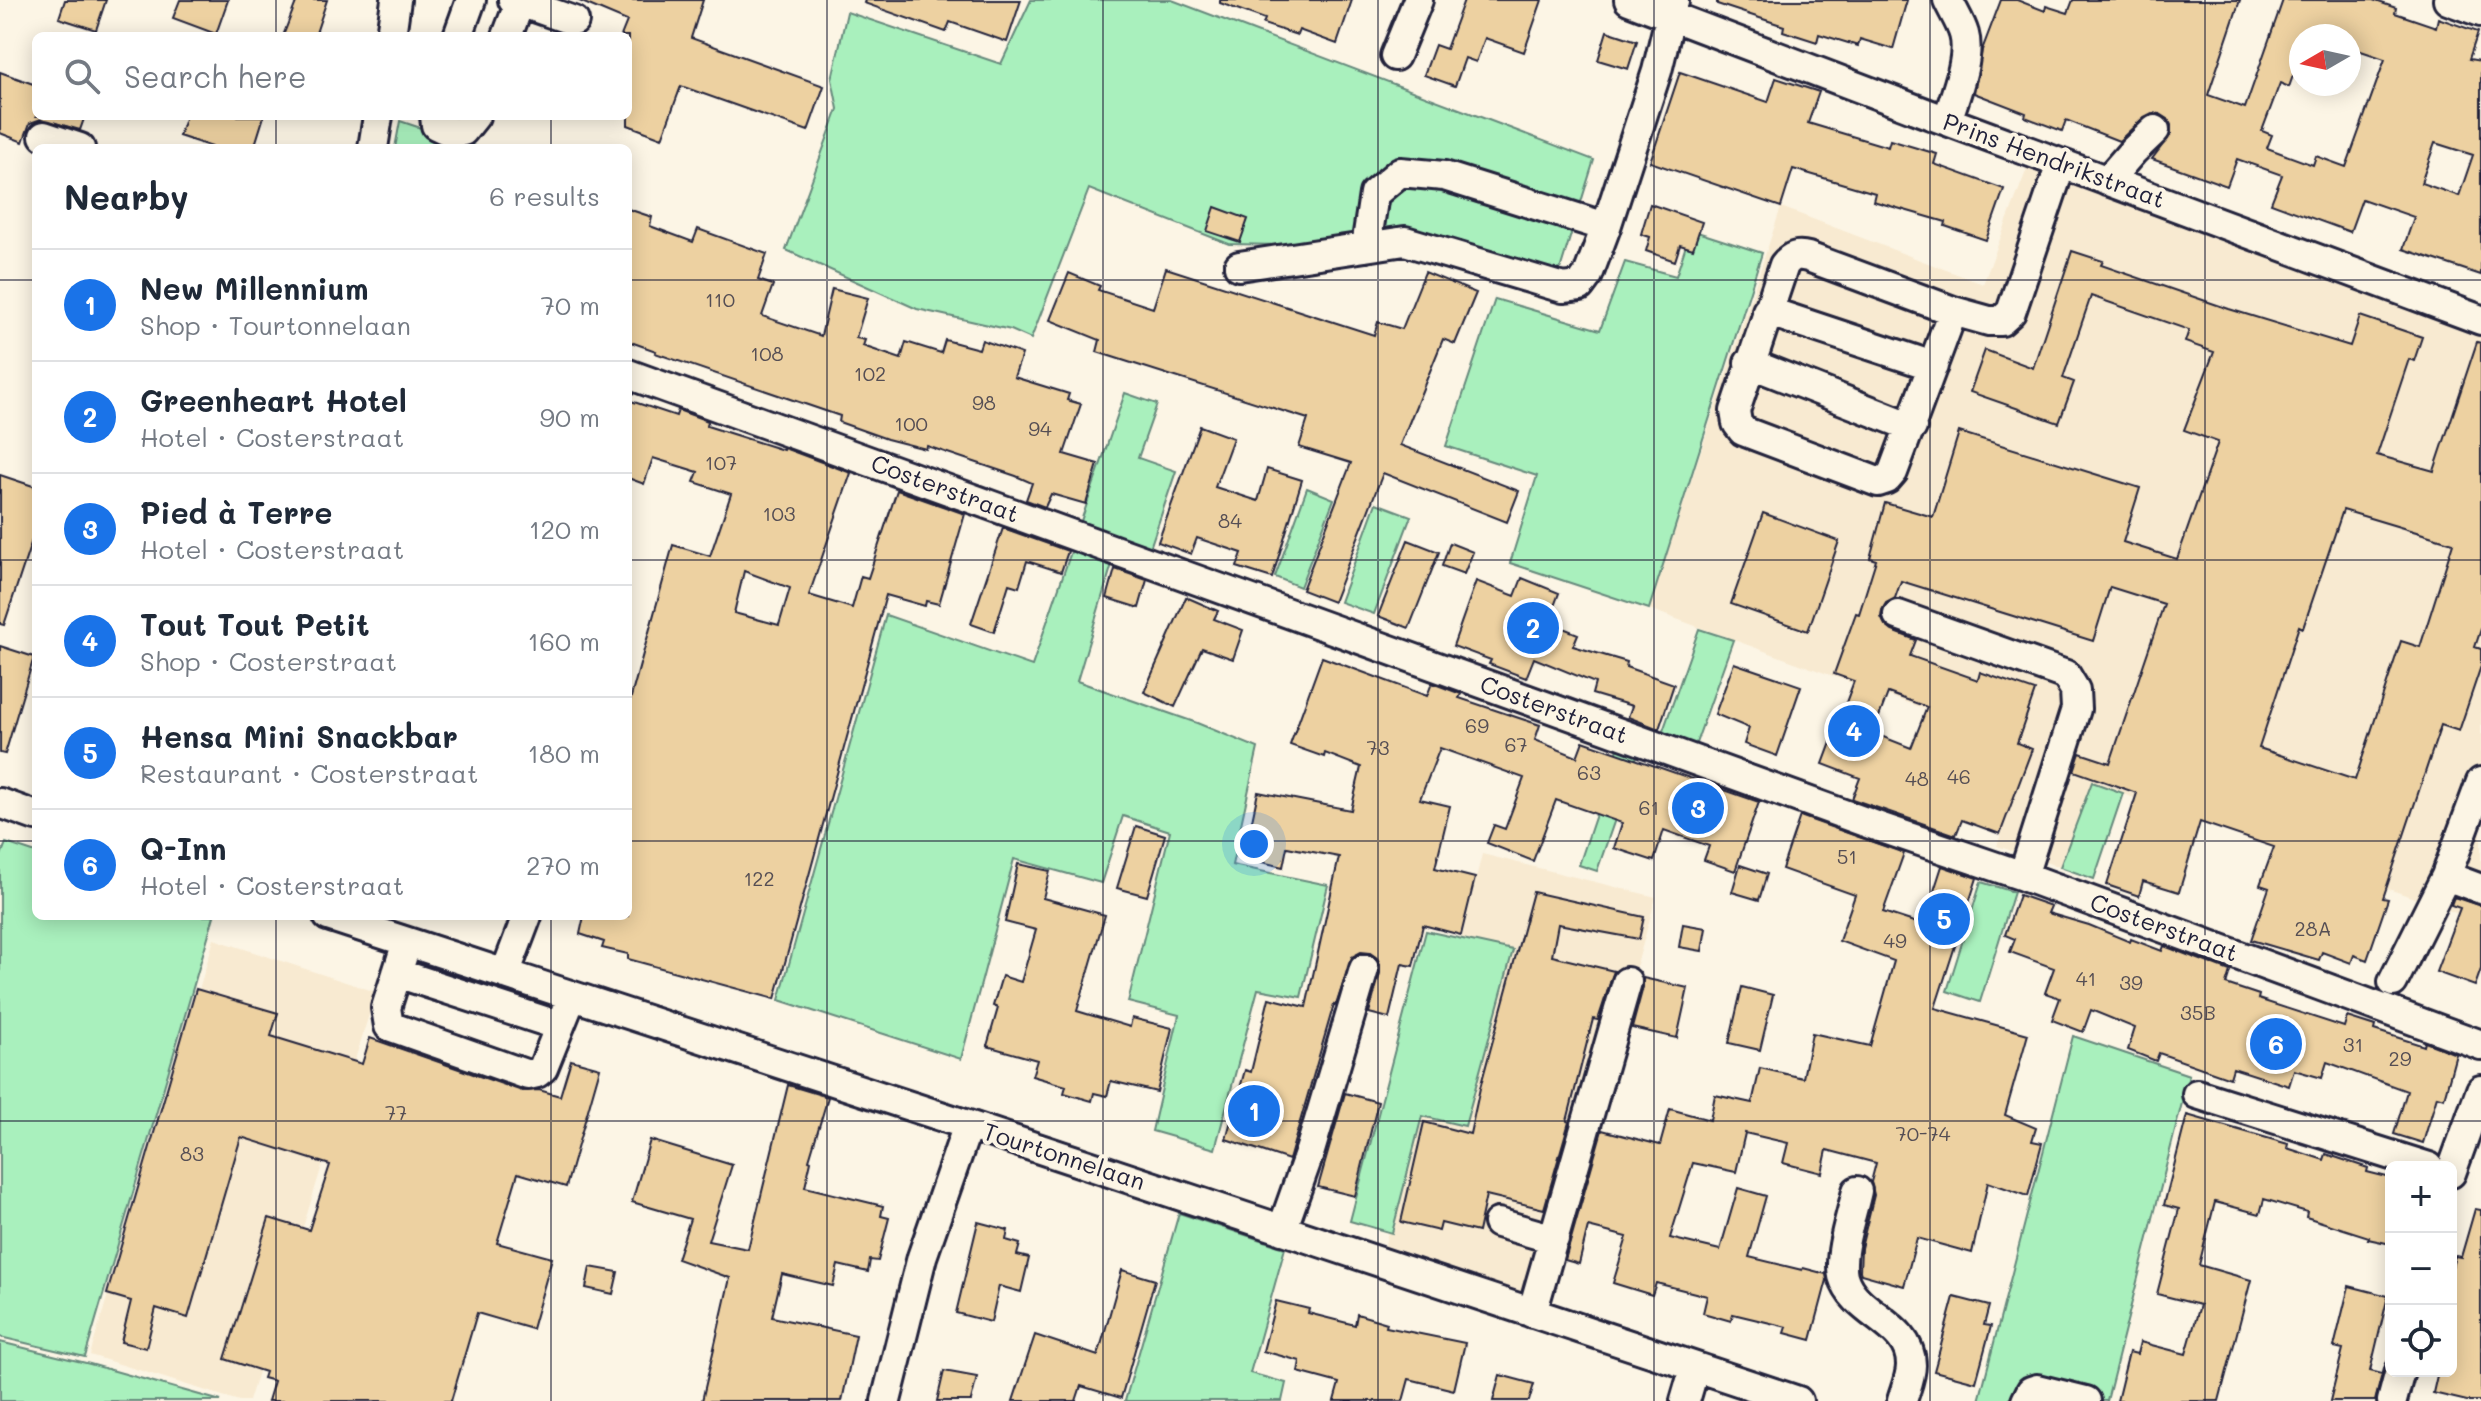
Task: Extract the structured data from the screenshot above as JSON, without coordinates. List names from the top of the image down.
{
  "streets": {
    "street": ["Prins Hendrikstraat", "Costerstraat", "Tourtonnelaan"]
  },
  "house_numbers": [
    "110",
    "108",
    "102",
    "98",
    "100",
    "94",
    "107",
    "103",
    "84",
    "69",
    "67",
    "73",
    "63",
    "46",
    "48",
    "61",
    "51",
    "122",
    "28A",
    "49",
    "41",
    "39",
    "35B",
    "31",
    "29",
    "77",
    "70-74",
    "83"
  ],
  "north": "left",
  "page": {
    "search": "Search here",
    "heading": ["Nearby", "6 results"],
    "list": [
      {
        "mark": "1",
        "name": "New Millennium",
        "note": "Shop · Tourtonnelaan",
        "value": "70 m"
      },
      {
        "mark": "2",
        "name": "Greenheart Hotel",
        "note": "Hotel · Costerstraat",
        "value": "90 m"
      },
      {
        "mark": "3",
        "name": "Pied à Terre",
        "note": "Hotel · Costerstraat",
        "value": "120 m"
      },
      {
        "mark": "4",
        "name": "Tout Tout Petit",
        "note": "Shop · Costerstraat",
        "value": "160 m"
      },
      {
        "mark": "5",
        "name": "Hensa Mini Snackbar",
        "note": "Restaurant · Costerstraat",
        "value": "180 m"
      },
      {
        "mark": "6",
        "name": "Q-Inn",
        "note": "Hotel · Costerstraat",
        "value": "270 m"
      }
    ],
    "pins": [
      "2",
      "4",
      "3",
      "5",
      "6",
      "1"
    ],
    "map_buttons": ["+", "−"]
  }
}
